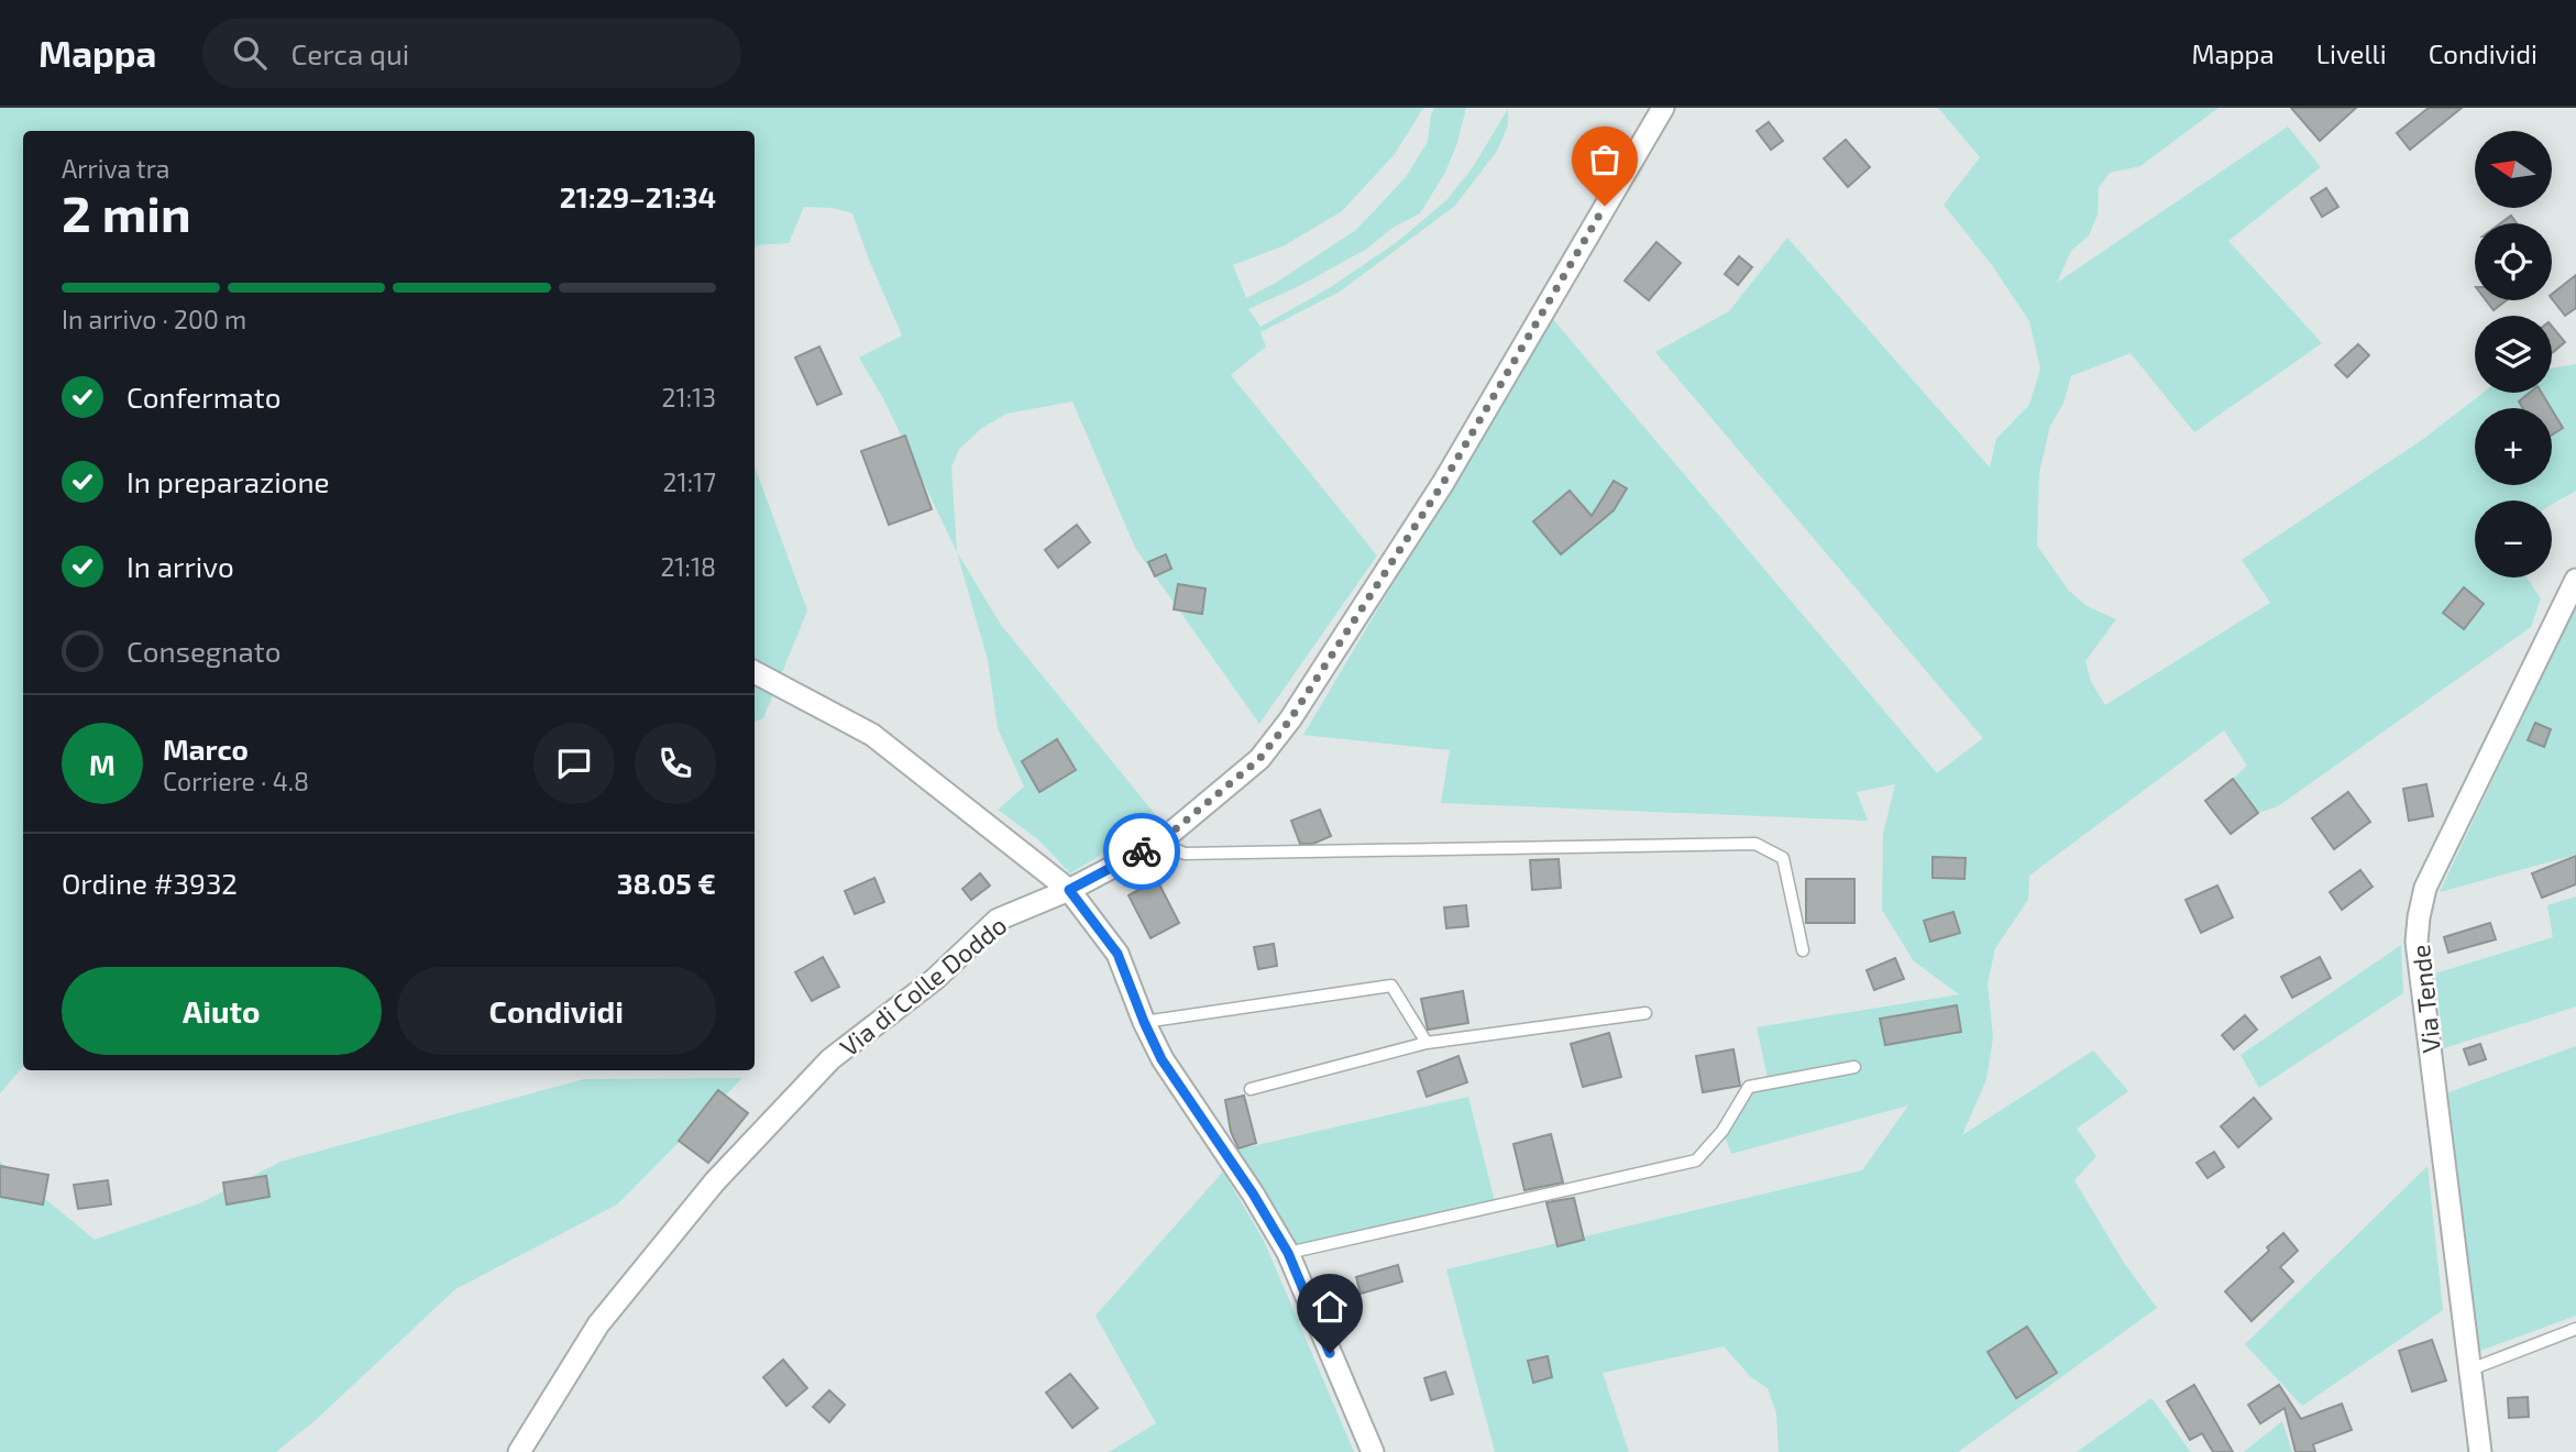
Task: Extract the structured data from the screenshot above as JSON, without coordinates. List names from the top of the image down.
{
  "streets": {
    "street": ["Via di Colle Doddo", "Via Tende"]
  },
  "north": "left",
  "page": {
    "header": "Mappa",
    "search": "Cerca qui",
    "nav": ["Mappa", "Livelli", "Condividi"],
    "map_buttons": ["+", "−"],
    "heading": ["2 min", "Arriva tra", "21:29–21:34"],
    "panel": [
      "Marco",
      "Corriere · 4.8",
      "Ordine #3932",
      "38.05 €"
    ],
    "bar": "In arrivo · 200 m",
    "list": [
      ["Confermato", "21:13"],
      ["In preparazione", "21:17"],
      ["In arrivo", "21:18"],
      "Consegnato"
    ],
    "round": "M",
    "buttons": ["Aiuto", "Condividi"]
  }
}
